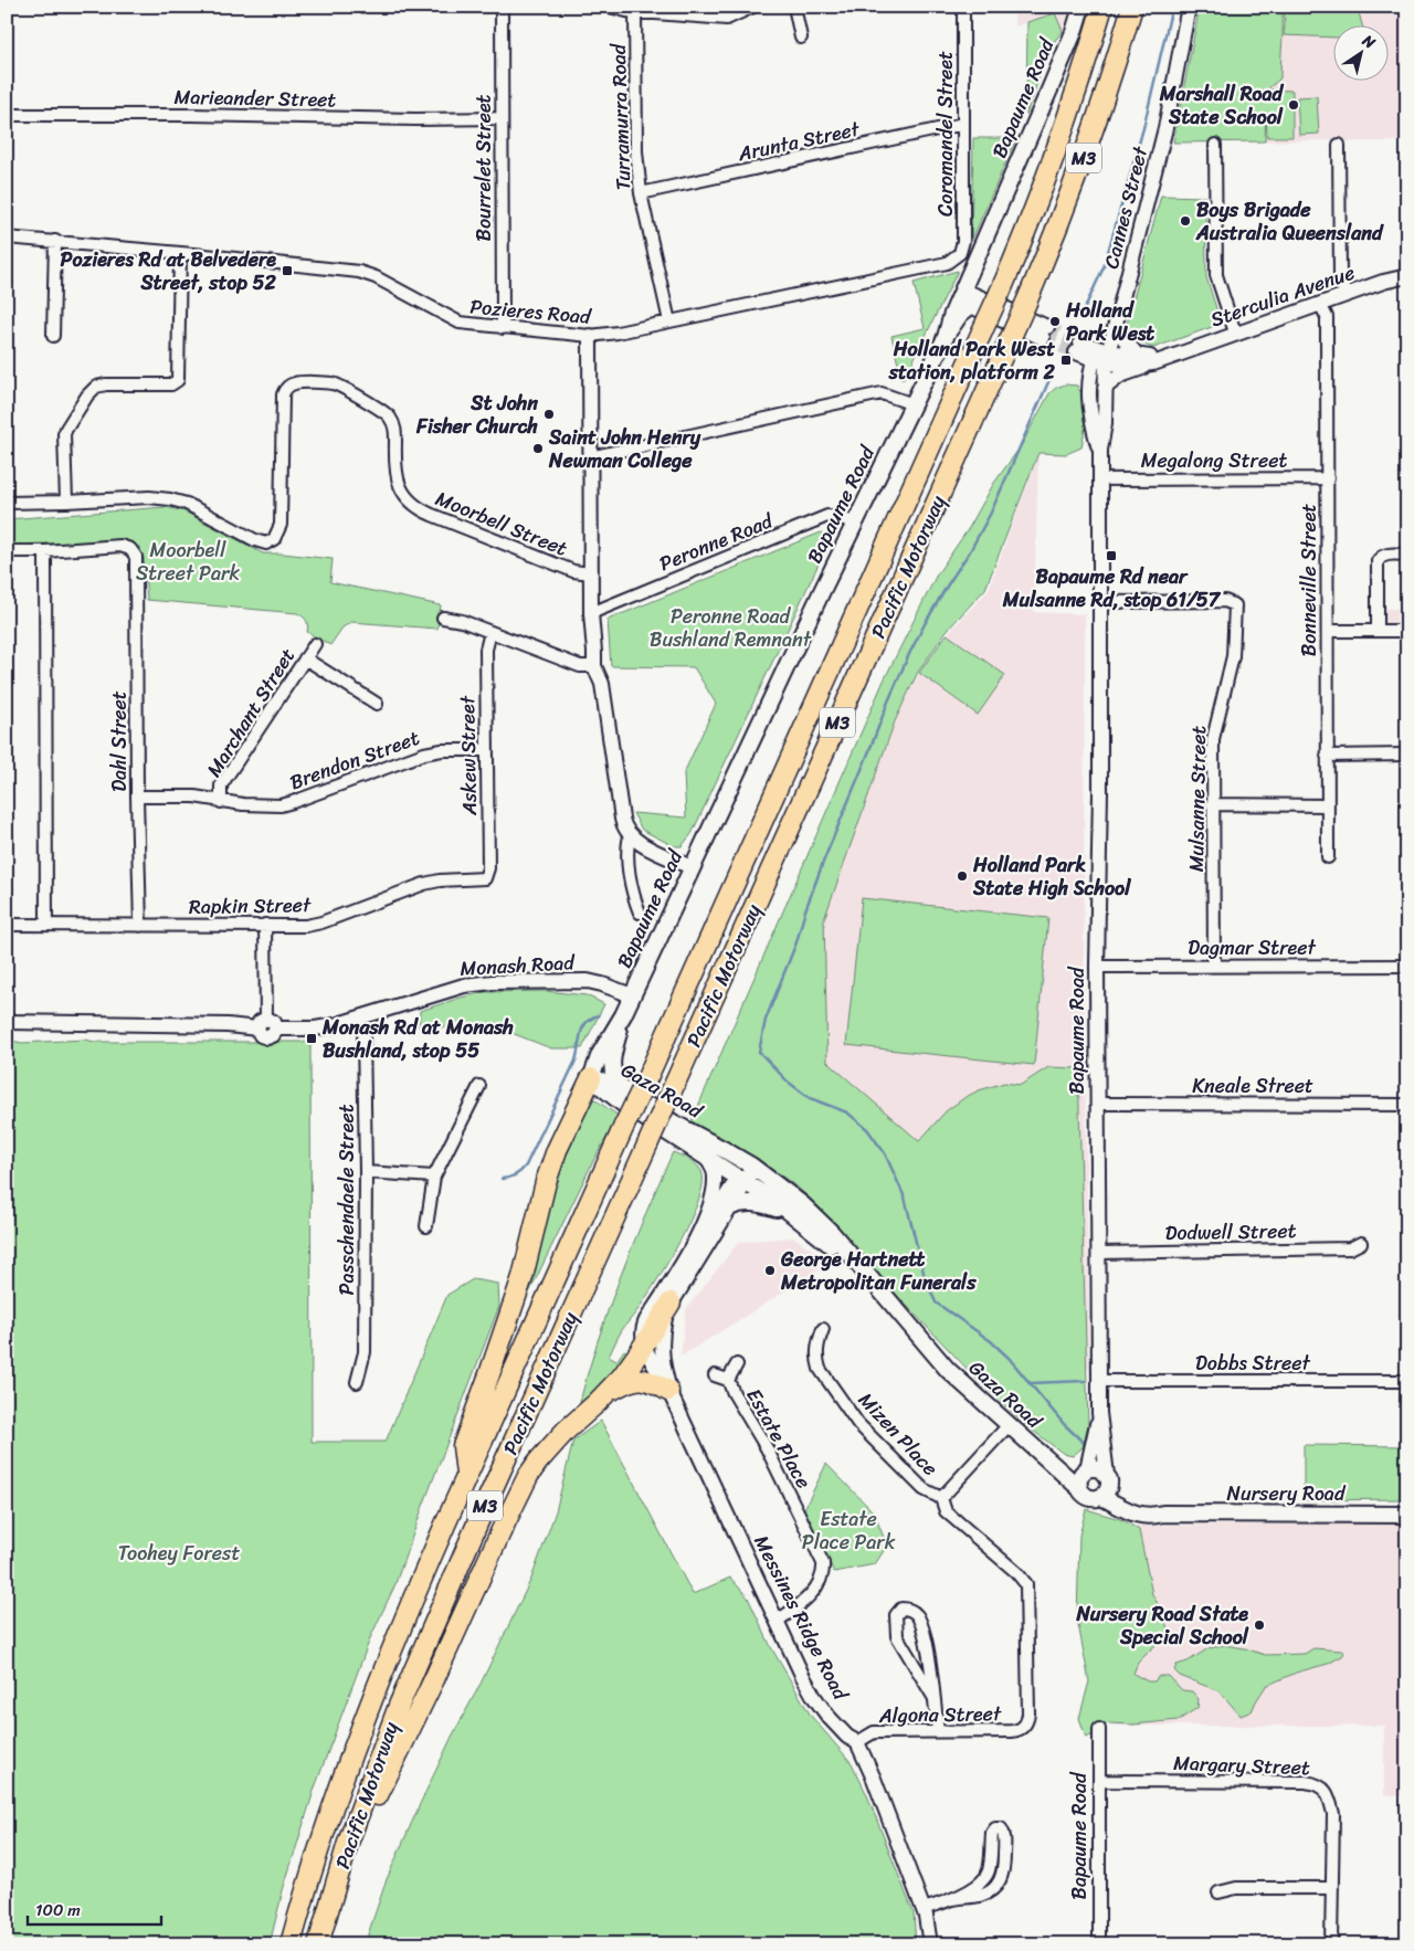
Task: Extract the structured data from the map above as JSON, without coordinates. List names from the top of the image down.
{
  "streets": {
    "highway": ["M3", "Pacific Motorway"],
    "main road": [
      "Bapaume Road",
      "Gaza Road",
      "Nursery Road",
      "Messines Ridge Road"
    ],
    "street": [
      "Marieander Street",
      "Turramurra Road",
      "Coromandel Street",
      "Arunta Street",
      "Bourrelet Street",
      "Cannes Street",
      "Sterculia Avenue",
      "Pozieres Road",
      "Megalong Street",
      "Moorbell Street",
      "Peronne Road",
      "Bonneville Street",
      "Marchant Street",
      "Dahl Street",
      "Askew Street",
      "Brendon Street",
      "Mulsanne Street",
      "Rapkin Street",
      "Dagmar Street",
      "Monash Road",
      "Kneale Street",
      "Passchendaele Street",
      "Dodwell Street",
      "Dobbs Street",
      "Mizen Place",
      "Estate Place",
      "Algona Street",
      "Margary Street"
    ]
  },
  "crossings": [
    ["Marieander Street", "Bourrelet Street"],
    ["Bapaume Road", "Cannes Street"],
    ["Bapaume Road", "Sterculia Avenue"],
    ["Bapaume Road", "Megalong Street"],
    ["Bapaume Road", "Peronne Road"],
    ["Bapaume Road", "Mulsanne Street"],
    ["Bapaume Road", "Dagmar Street"],
    ["Bapaume Road", "Monash Road"],
    ["Bapaume Road", "Kneale Street"],
    ["Bapaume Road", "Gaza Road"],
    ["Bapaume Road", "Dodwell Street"],
    ["Bapaume Road", "Dobbs Street"],
    ["Bapaume Road", "Nursery Road"],
    ["Bapaume Road", "Margary Street"],
    ["Turramurra Road", "Arunta Street"],
    ["Turramurra Road", "Pozieres Road"],
    ["Coromandel Street", "Arunta Street"],
    ["Coromandel Street", "Pozieres Road"],
    ["Bourrelet Street", "Pozieres Road"],
    ["Cannes Street", "Sterculia Avenue"],
    ["Sterculia Avenue", "Bonneville Street"],
    ["Megalong Street", "Bonneville Street"],
    ["Marchant Street", "Brendon Street"],
    ["Dahl Street", "Brendon Street"],
    ["Dahl Street", "Rapkin Street"],
    ["Askew Street", "Brendon Street"],
    ["Askew Street", "Rapkin Street"],
    ["Mulsanne Street", "Dagmar Street"],
    ["Monash Road", "Passchendaele Street"],
    ["Gaza Road", "Nursery Road"],
    ["Gaza Road", "Messines Ridge Road"],
    ["Mizen Place", "Algona Street"],
    ["Estate Place", "Messines Ridge Road"],
    ["Messines Ridge Road", "Algona Street"]
  ],
  "parks": [
    "Moorbell Street Park",
    "Peronne Road Bushland Remnant",
    "Estate Place Park",
    "Toohey Forest"
  ],
  "places": {
    "other": [
      "Marshall Road State School",
      "Boys Brigade Australia Queensland",
      "Holland Park West",
      "St John Fisher Church",
      "Saint John Henry Newman College",
      "Holland Park State High School",
      "George Hartnett Metropolitan Funerals",
      "Nursery Road State Special School"
    ],
    "transit": [
      "Pozieres Rd at Belvedere Street, stop 52",
      "Holland Park West station, platform 2",
      "Bapaume Rd near Mulsanne Rd, stop 61/57",
      "Monash Rd at Monash Bushland, stop 55"
    ]
  },
  "scale_bar": "100 m",
  "north": "top right"
}
